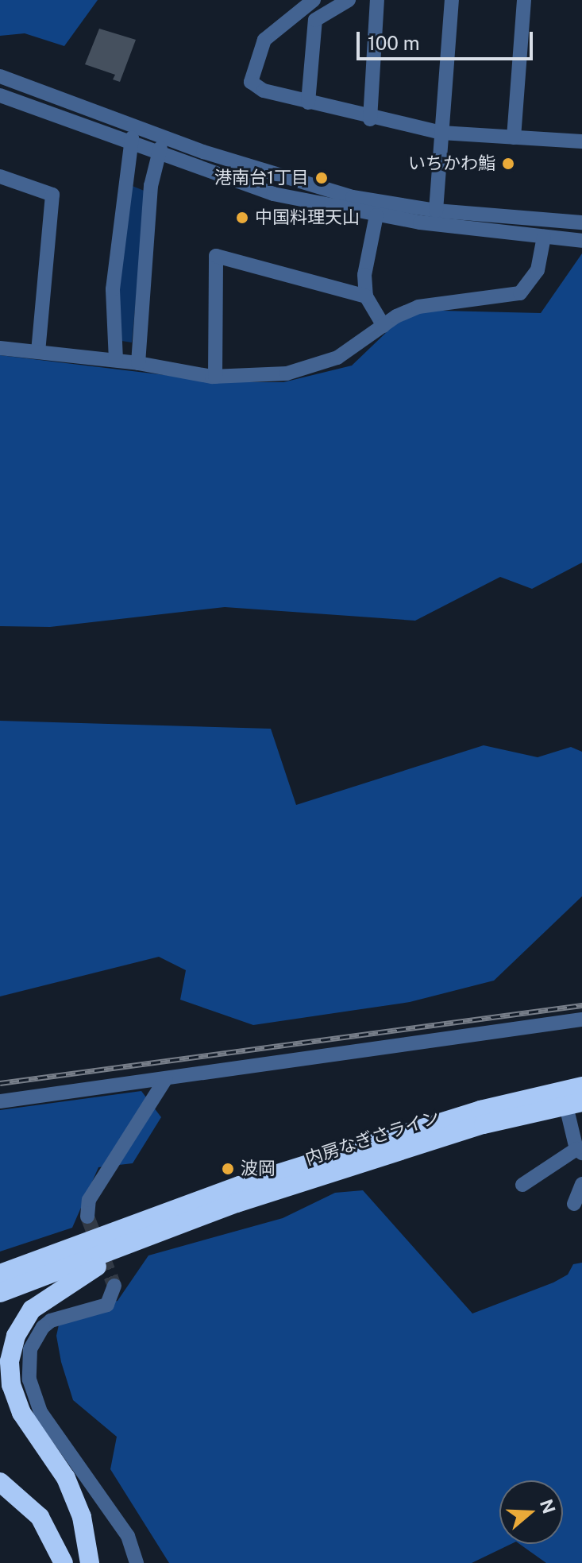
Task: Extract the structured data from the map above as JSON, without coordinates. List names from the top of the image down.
{
  "streets": {
    "highway": ["内房なぎさライン"]
  },
  "places": [
    "いちかわ鮨",
    "港南台1丁目",
    "中国料理天山",
    "波岡"
  ],
  "scale_bar": "100 m",
  "north": "right"
}
